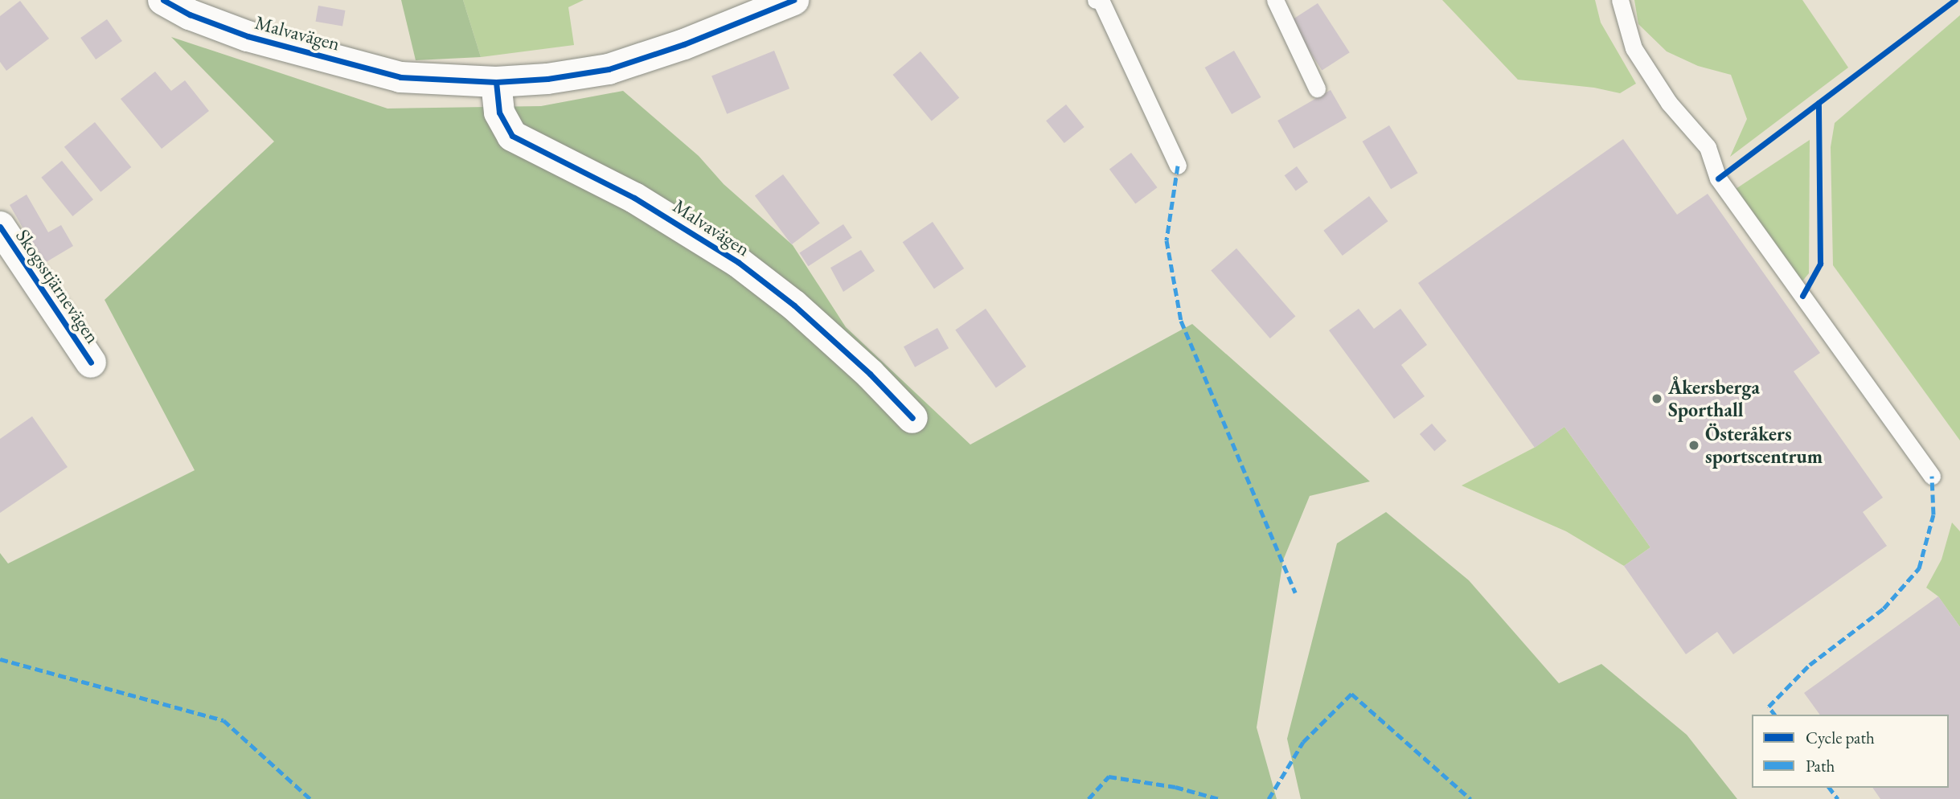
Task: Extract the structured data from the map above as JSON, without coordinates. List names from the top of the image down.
{
  "streets": {
    "street": ["Malvavägen", "Skogsstjärnevägen"]
  },
  "places": ["Åkersberga Sporthall", "Österåkers sportscentrum"],
  "legend": ["Cycle path", "Path"]
}
